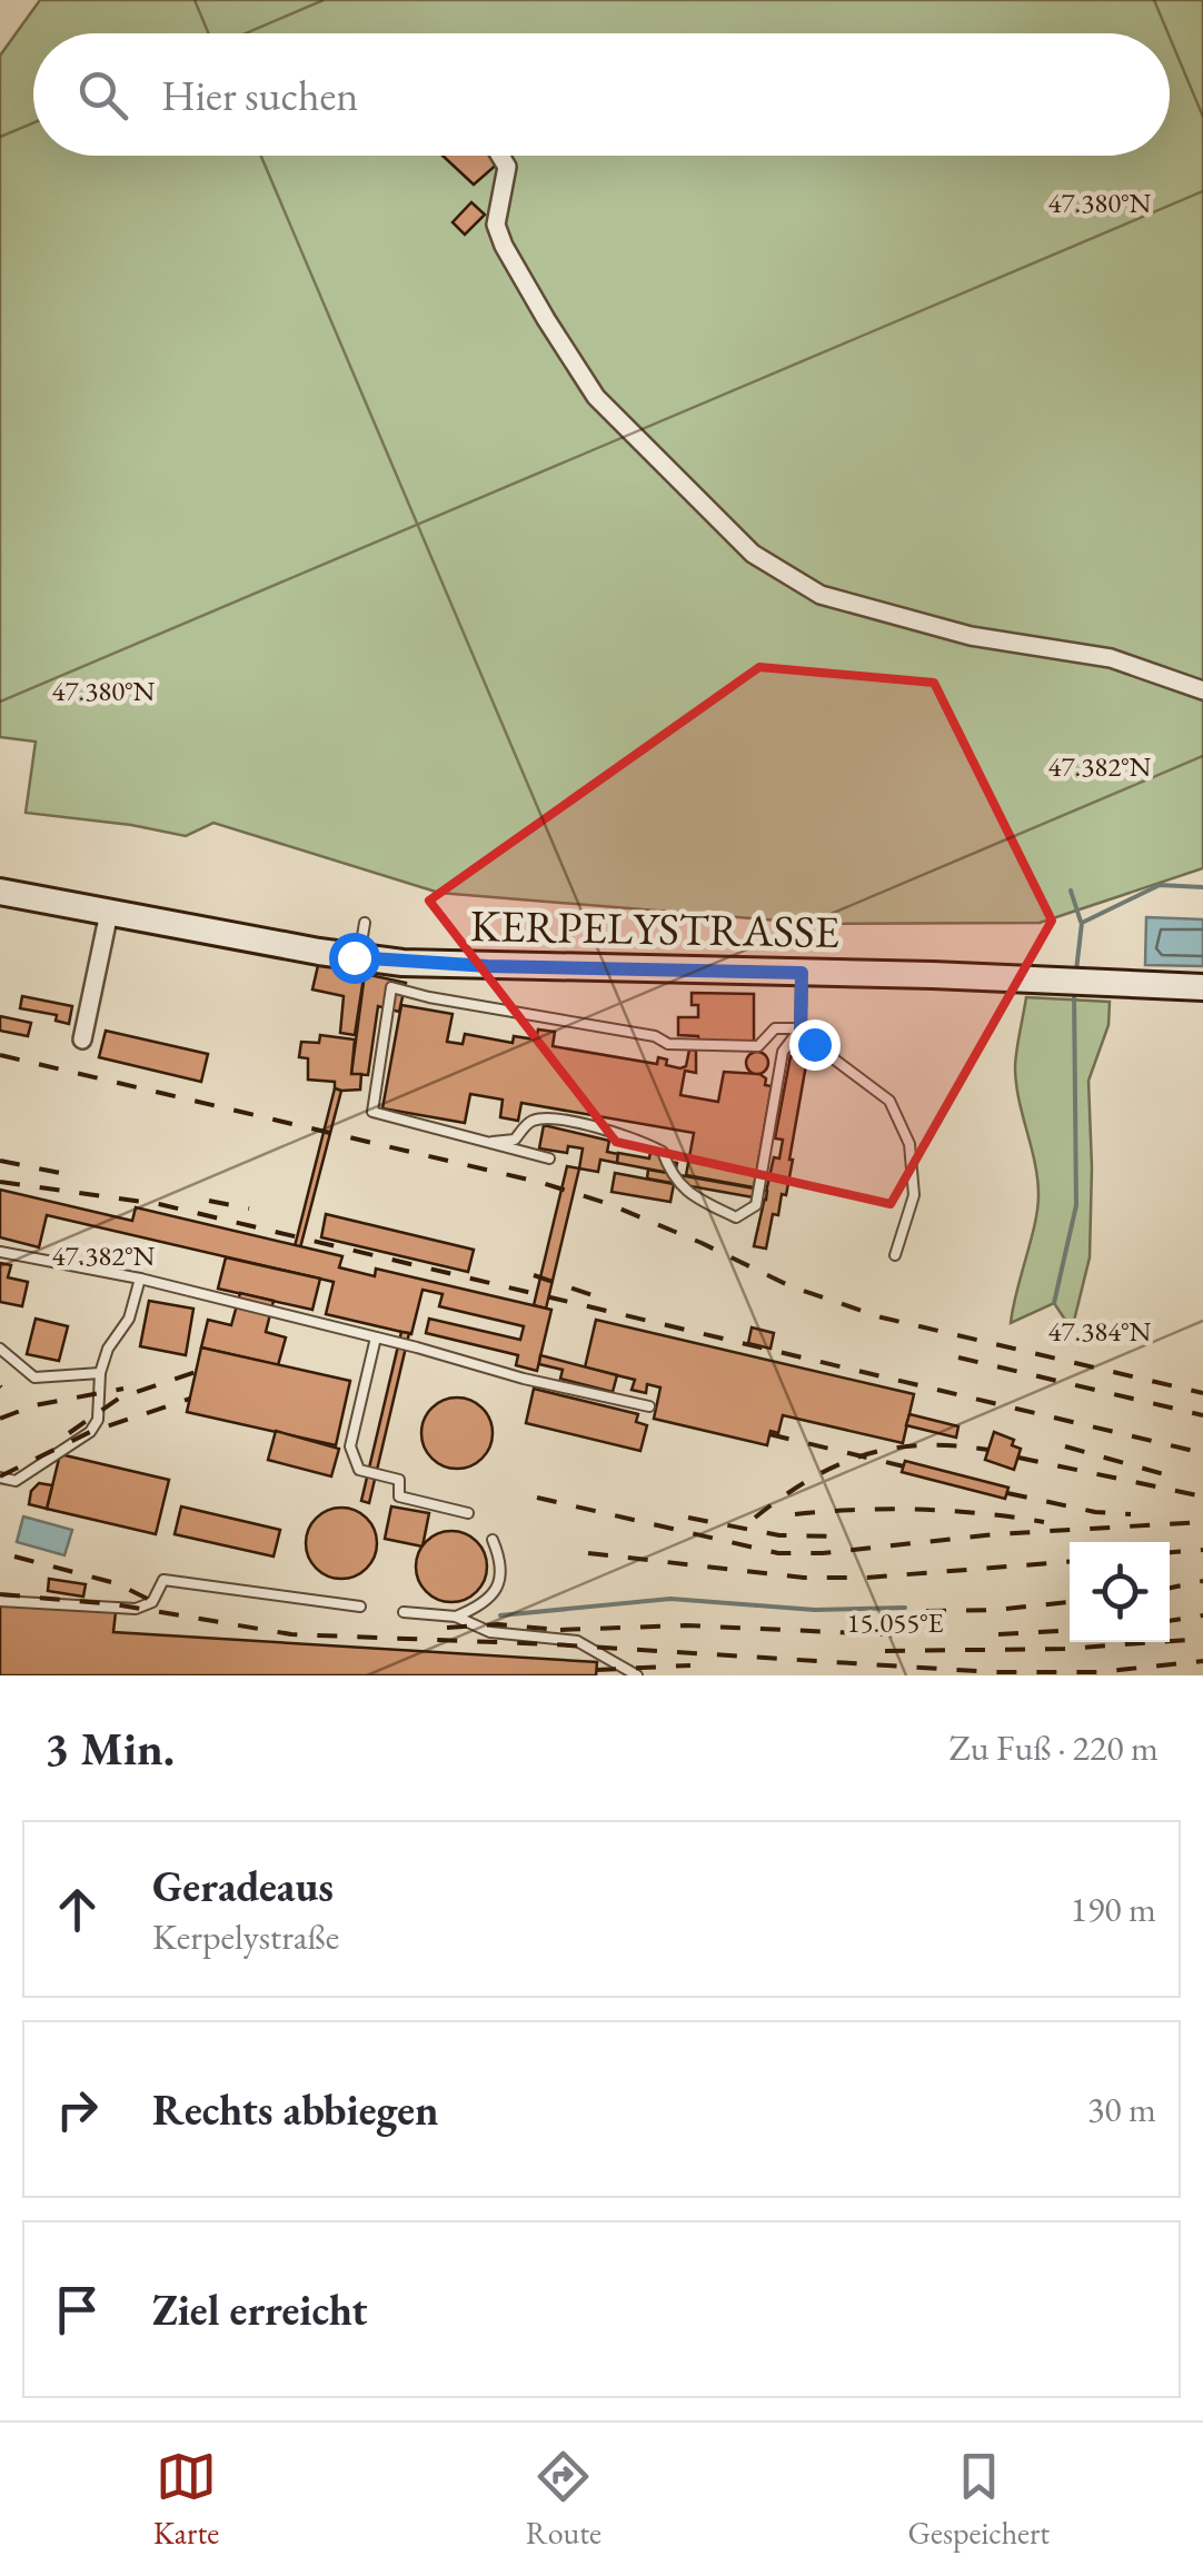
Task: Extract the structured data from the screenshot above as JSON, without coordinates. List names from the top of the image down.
{
  "streets": {
    "main road": ["KERPELYSTRASSE"]
  },
  "page": {
    "search": "Hier suchen",
    "heading": ["3 Min.", "Zu Fuß · 220 m"],
    "list": [
      ["Geradeaus", "Kerpelystraße", "190 m"],
      ["Rechts abbiegen", "30 m"],
      "Ziel erreicht"
    ],
    "nav": ["Karte", "Route", "Gespeichert"]
  },
  "coordinates": [
    "47.380°N",
    "47.382°N",
    "47.384°N",
    "15.055°E"
  ]
}
